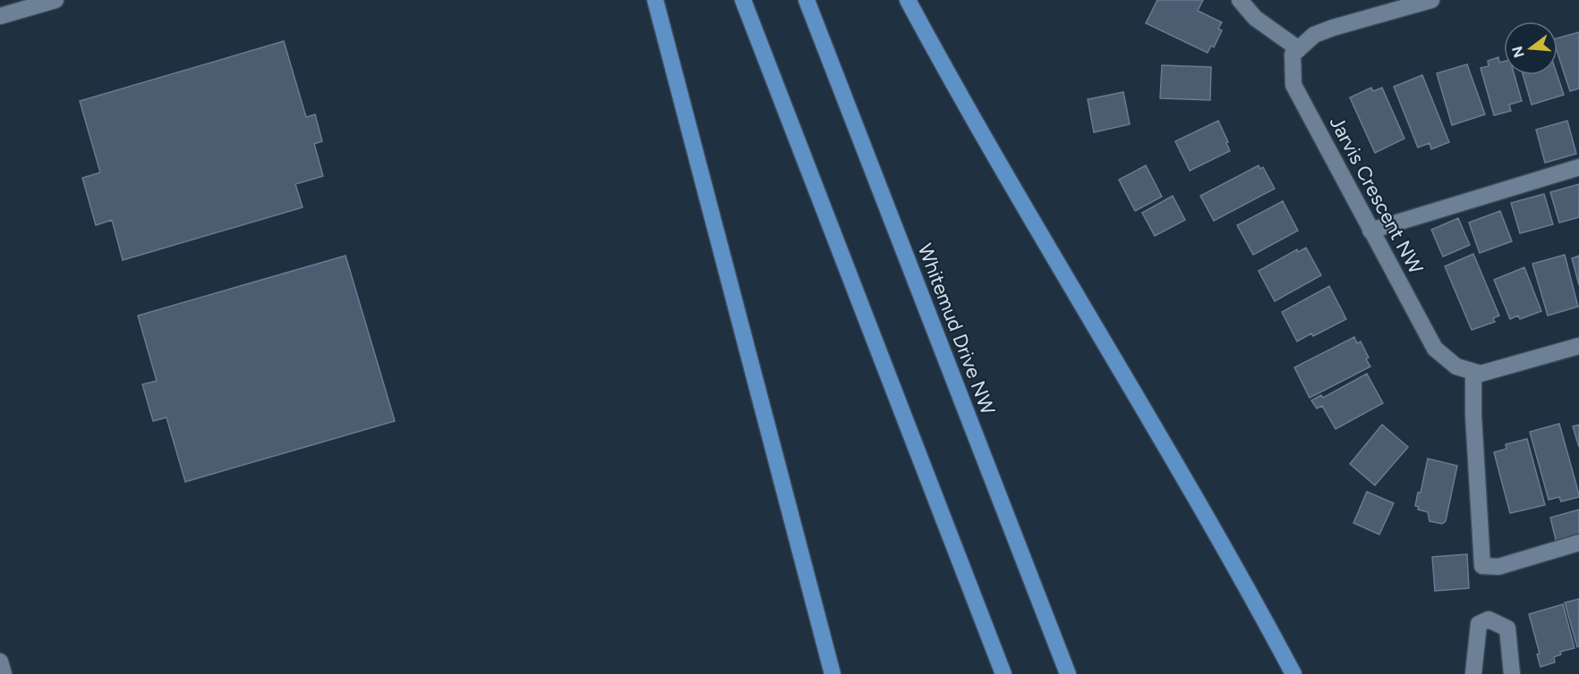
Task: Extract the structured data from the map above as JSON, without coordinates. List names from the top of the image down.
{
  "streets": {
    "highway": ["Whitemud Drive NW"],
    "street": ["Jarvis Crescent NW"]
  },
  "north": "left"
}
